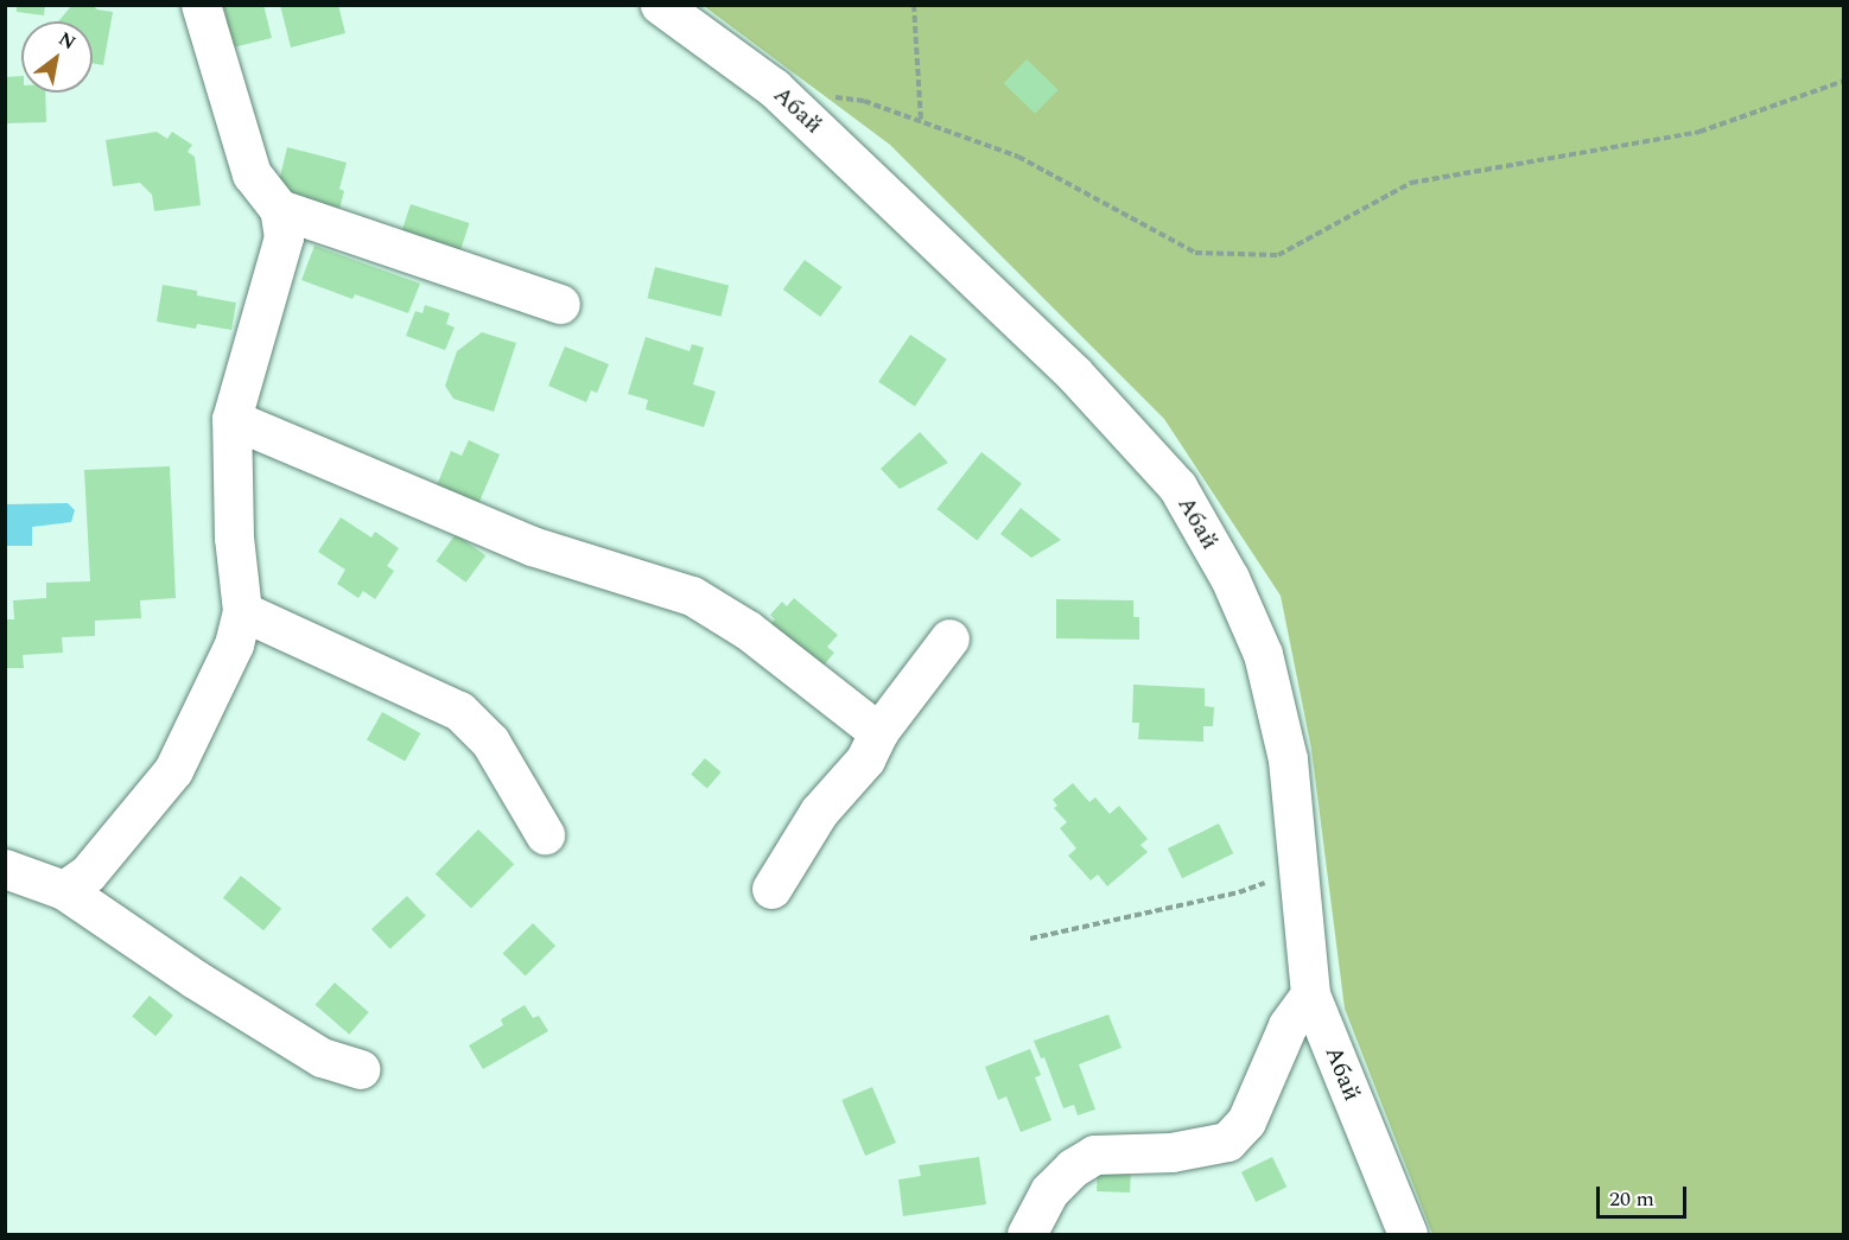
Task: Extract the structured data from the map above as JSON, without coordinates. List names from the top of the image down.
{
  "streets": {
    "street": ["Абай"]
  },
  "scale_bar": "20 m",
  "north": "top right"
}
